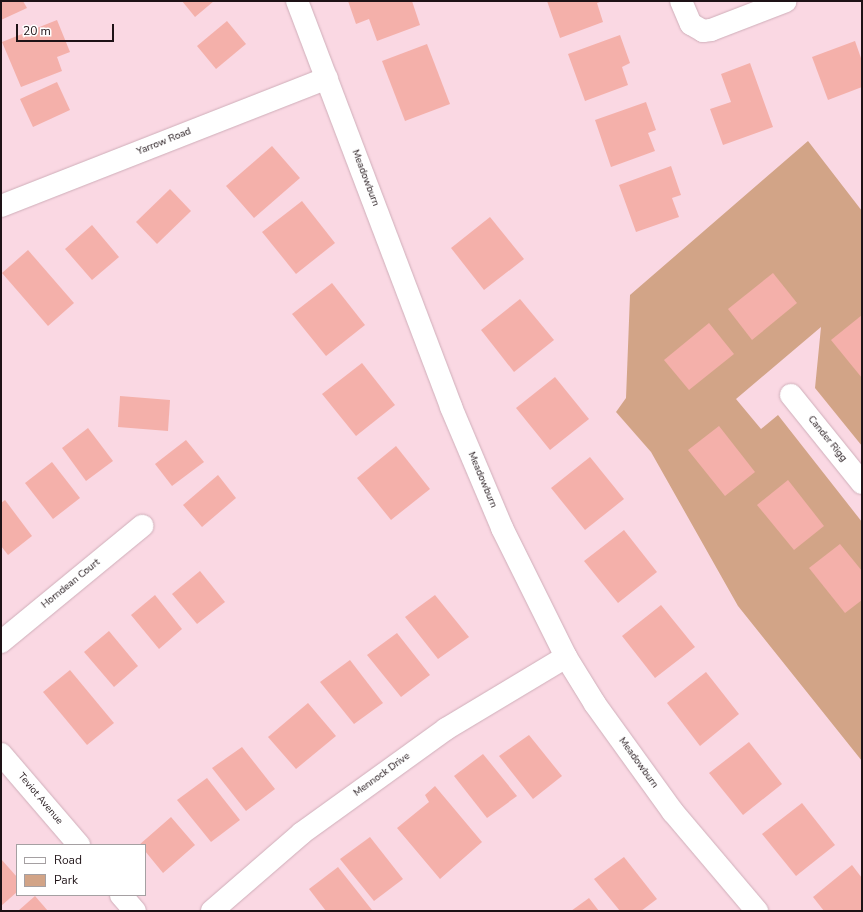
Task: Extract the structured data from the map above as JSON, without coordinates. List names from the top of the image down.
{
  "streets": {
    "street": [
      "Yarrow Road",
      "Meadowburn",
      "Cander Rigg",
      "Horndean Court",
      "Mennock Drive",
      "Teviot Avenue"
    ]
  },
  "crossings": [
    ["Yarrow Road", "Meadowburn"],
    ["Meadowburn", "Mennock Drive"]
  ],
  "legend": ["Road", "Park"],
  "scale_bar": "20 m"
}
